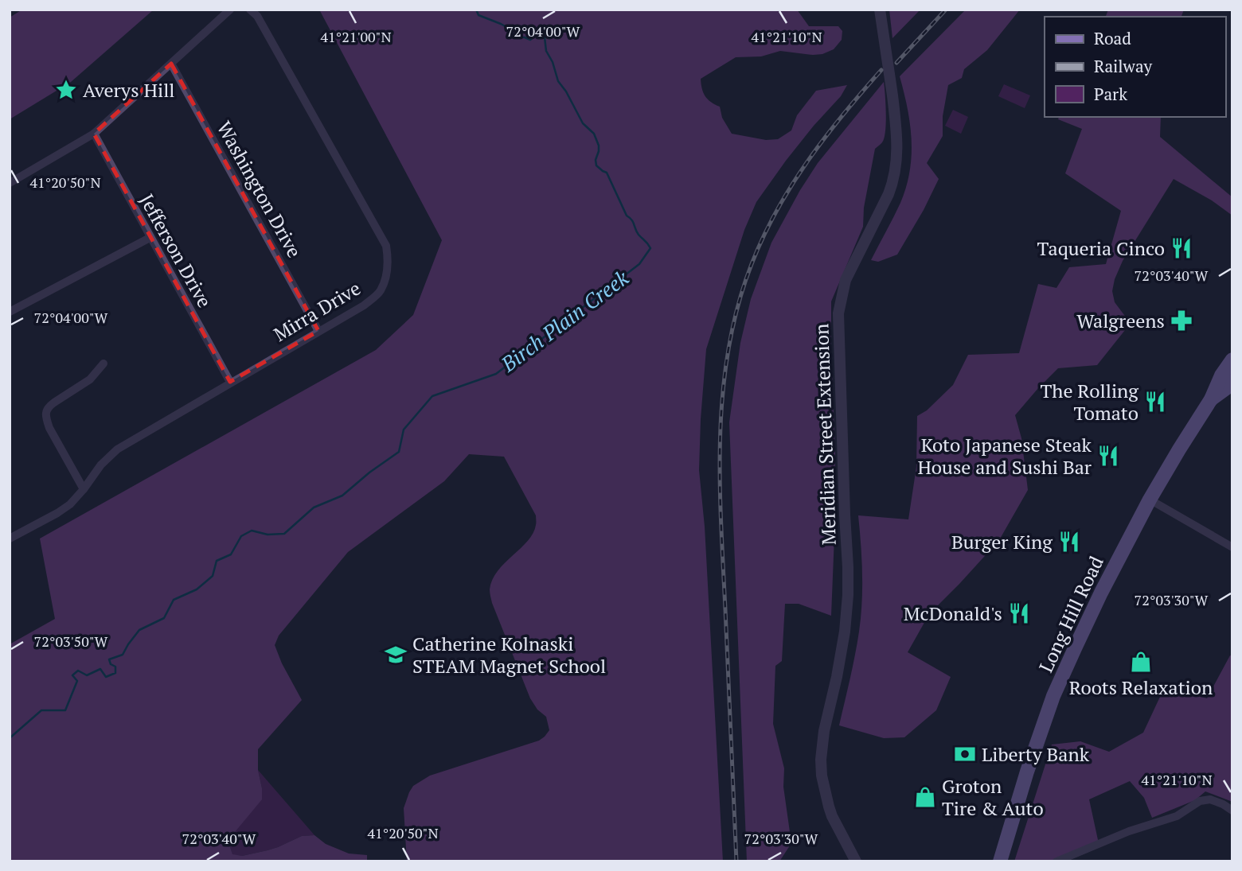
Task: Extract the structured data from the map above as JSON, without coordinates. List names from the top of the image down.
{
  "streets": {
    "main road": ["Long Hill Road"],
    "street": [
      "Washington Drive",
      "Jefferson Drive",
      "Mirra Drive",
      "Meridian Street Extension"
    ]
  },
  "crossings": [
    ["Washington Drive", "Mirra Drive"],
    ["Jefferson Drive", "Mirra Drive"]
  ],
  "water": ["Birch Plain Creek"],
  "places": {
    "place": ["Averys Hill"],
    "restaurant": [
      "Taqueria Cinco",
      "The Rolling Tomato",
      "Koto Japanese Steak House and Sushi Bar",
      "Burger King",
      "McDonald's"
    ],
    "pharmacy": ["Walgreens"],
    "school or university": ["Catherine Kolnaski STEAM Magnet School"],
    "shop": ["Roots Relaxation", "Groton Tire & Auto"],
    "bank": ["Liberty Bank"]
  },
  "legend": ["Road", "Railway", "Park"],
  "coordinates": [
    "72°04'00\"W",
    "41°21'00\"N",
    "41°21'10\"N",
    "41°20'50\"N",
    "72°03'40\"W",
    "72°03'30\"W",
    "72°03'50\"W"
  ]
}
